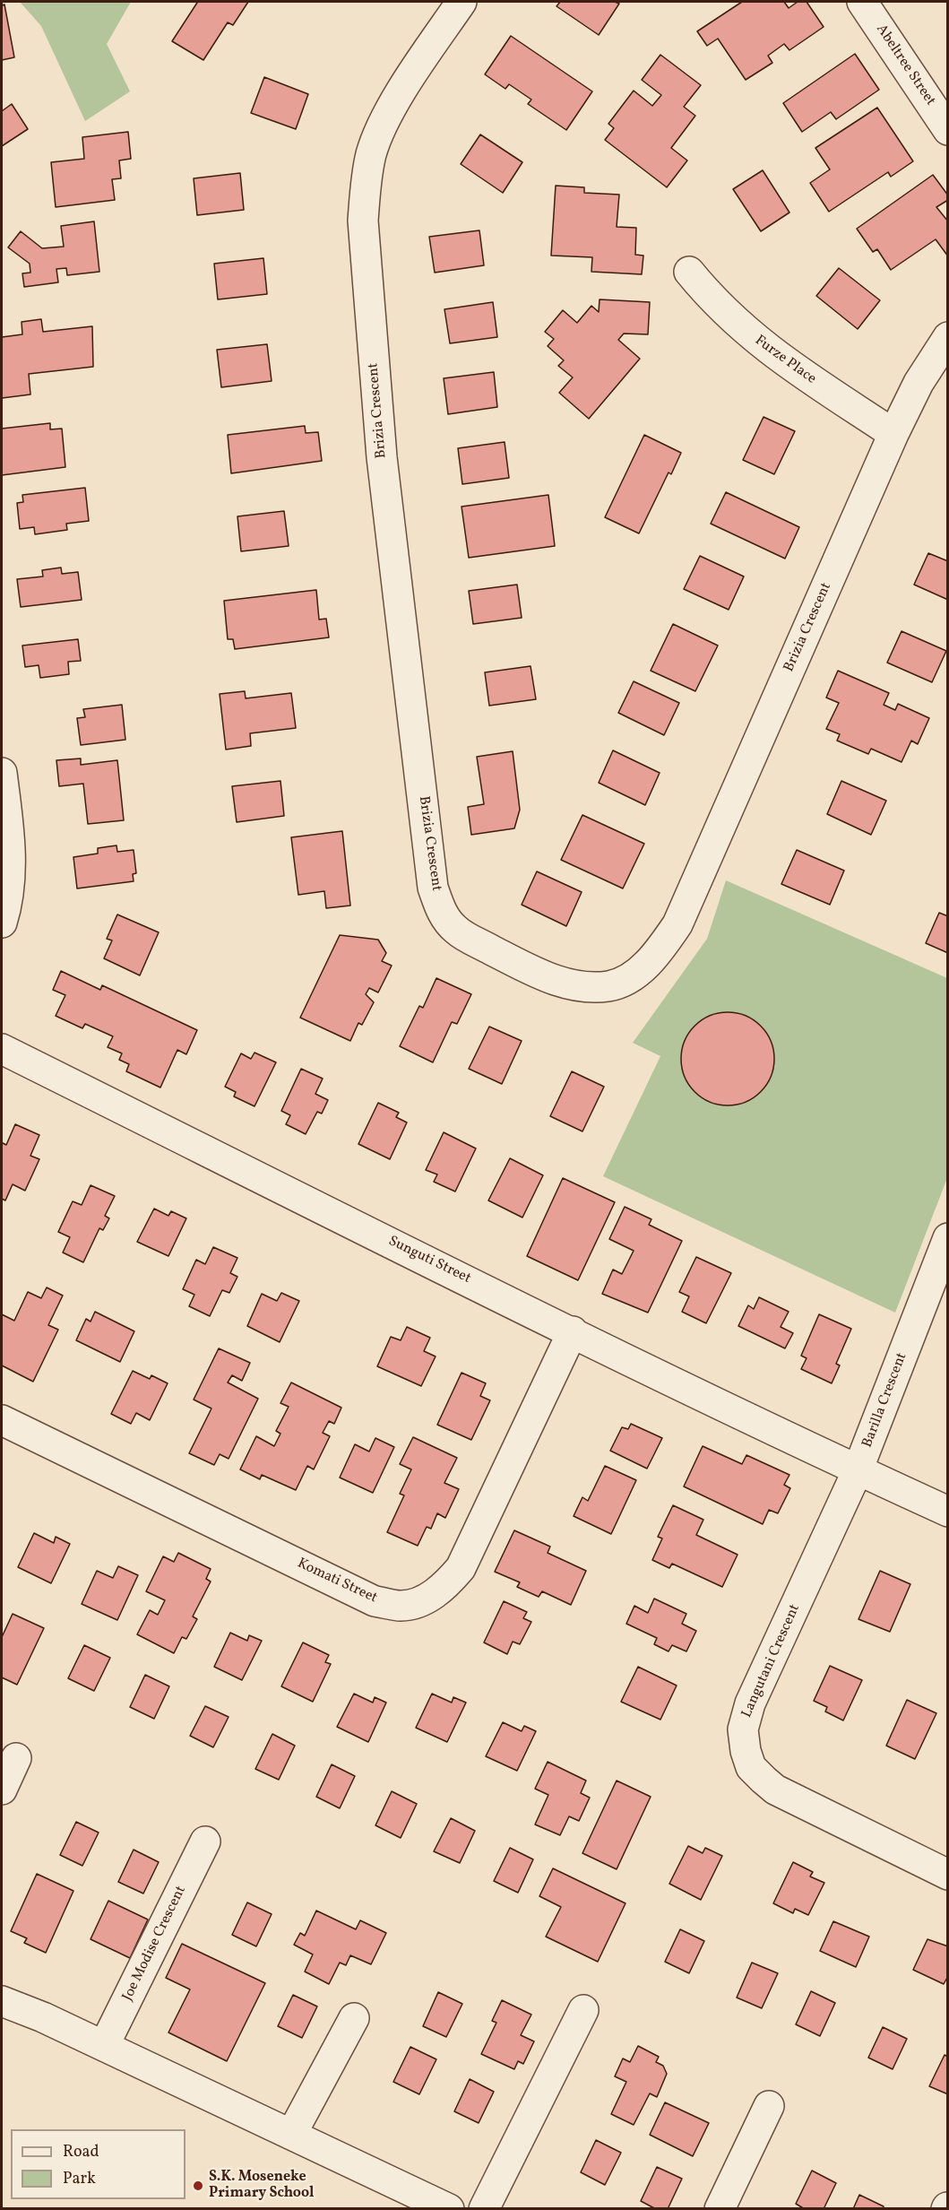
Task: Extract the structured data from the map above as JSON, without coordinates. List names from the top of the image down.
{
  "streets": {
    "street": [
      "Abeltree Street",
      "Furze Place",
      "Brizia Crescent",
      "Sunguti Street",
      "Barilla Crescent",
      "Komati Street",
      "Langutani Crescent",
      "Joe Modise Crescent"
    ]
  },
  "crossings": [
    ["Furze Place", "Brizia Crescent"],
    ["Sunguti Street", "Barilla Crescent"],
    ["Sunguti Street", "Komati Street"],
    ["Sunguti Street", "Langutani Crescent"],
    ["Barilla Crescent", "Langutani Crescent"]
  ],
  "places": ["S.K. Moseneke Primary School"],
  "legend": ["Road", "Park"]
}
